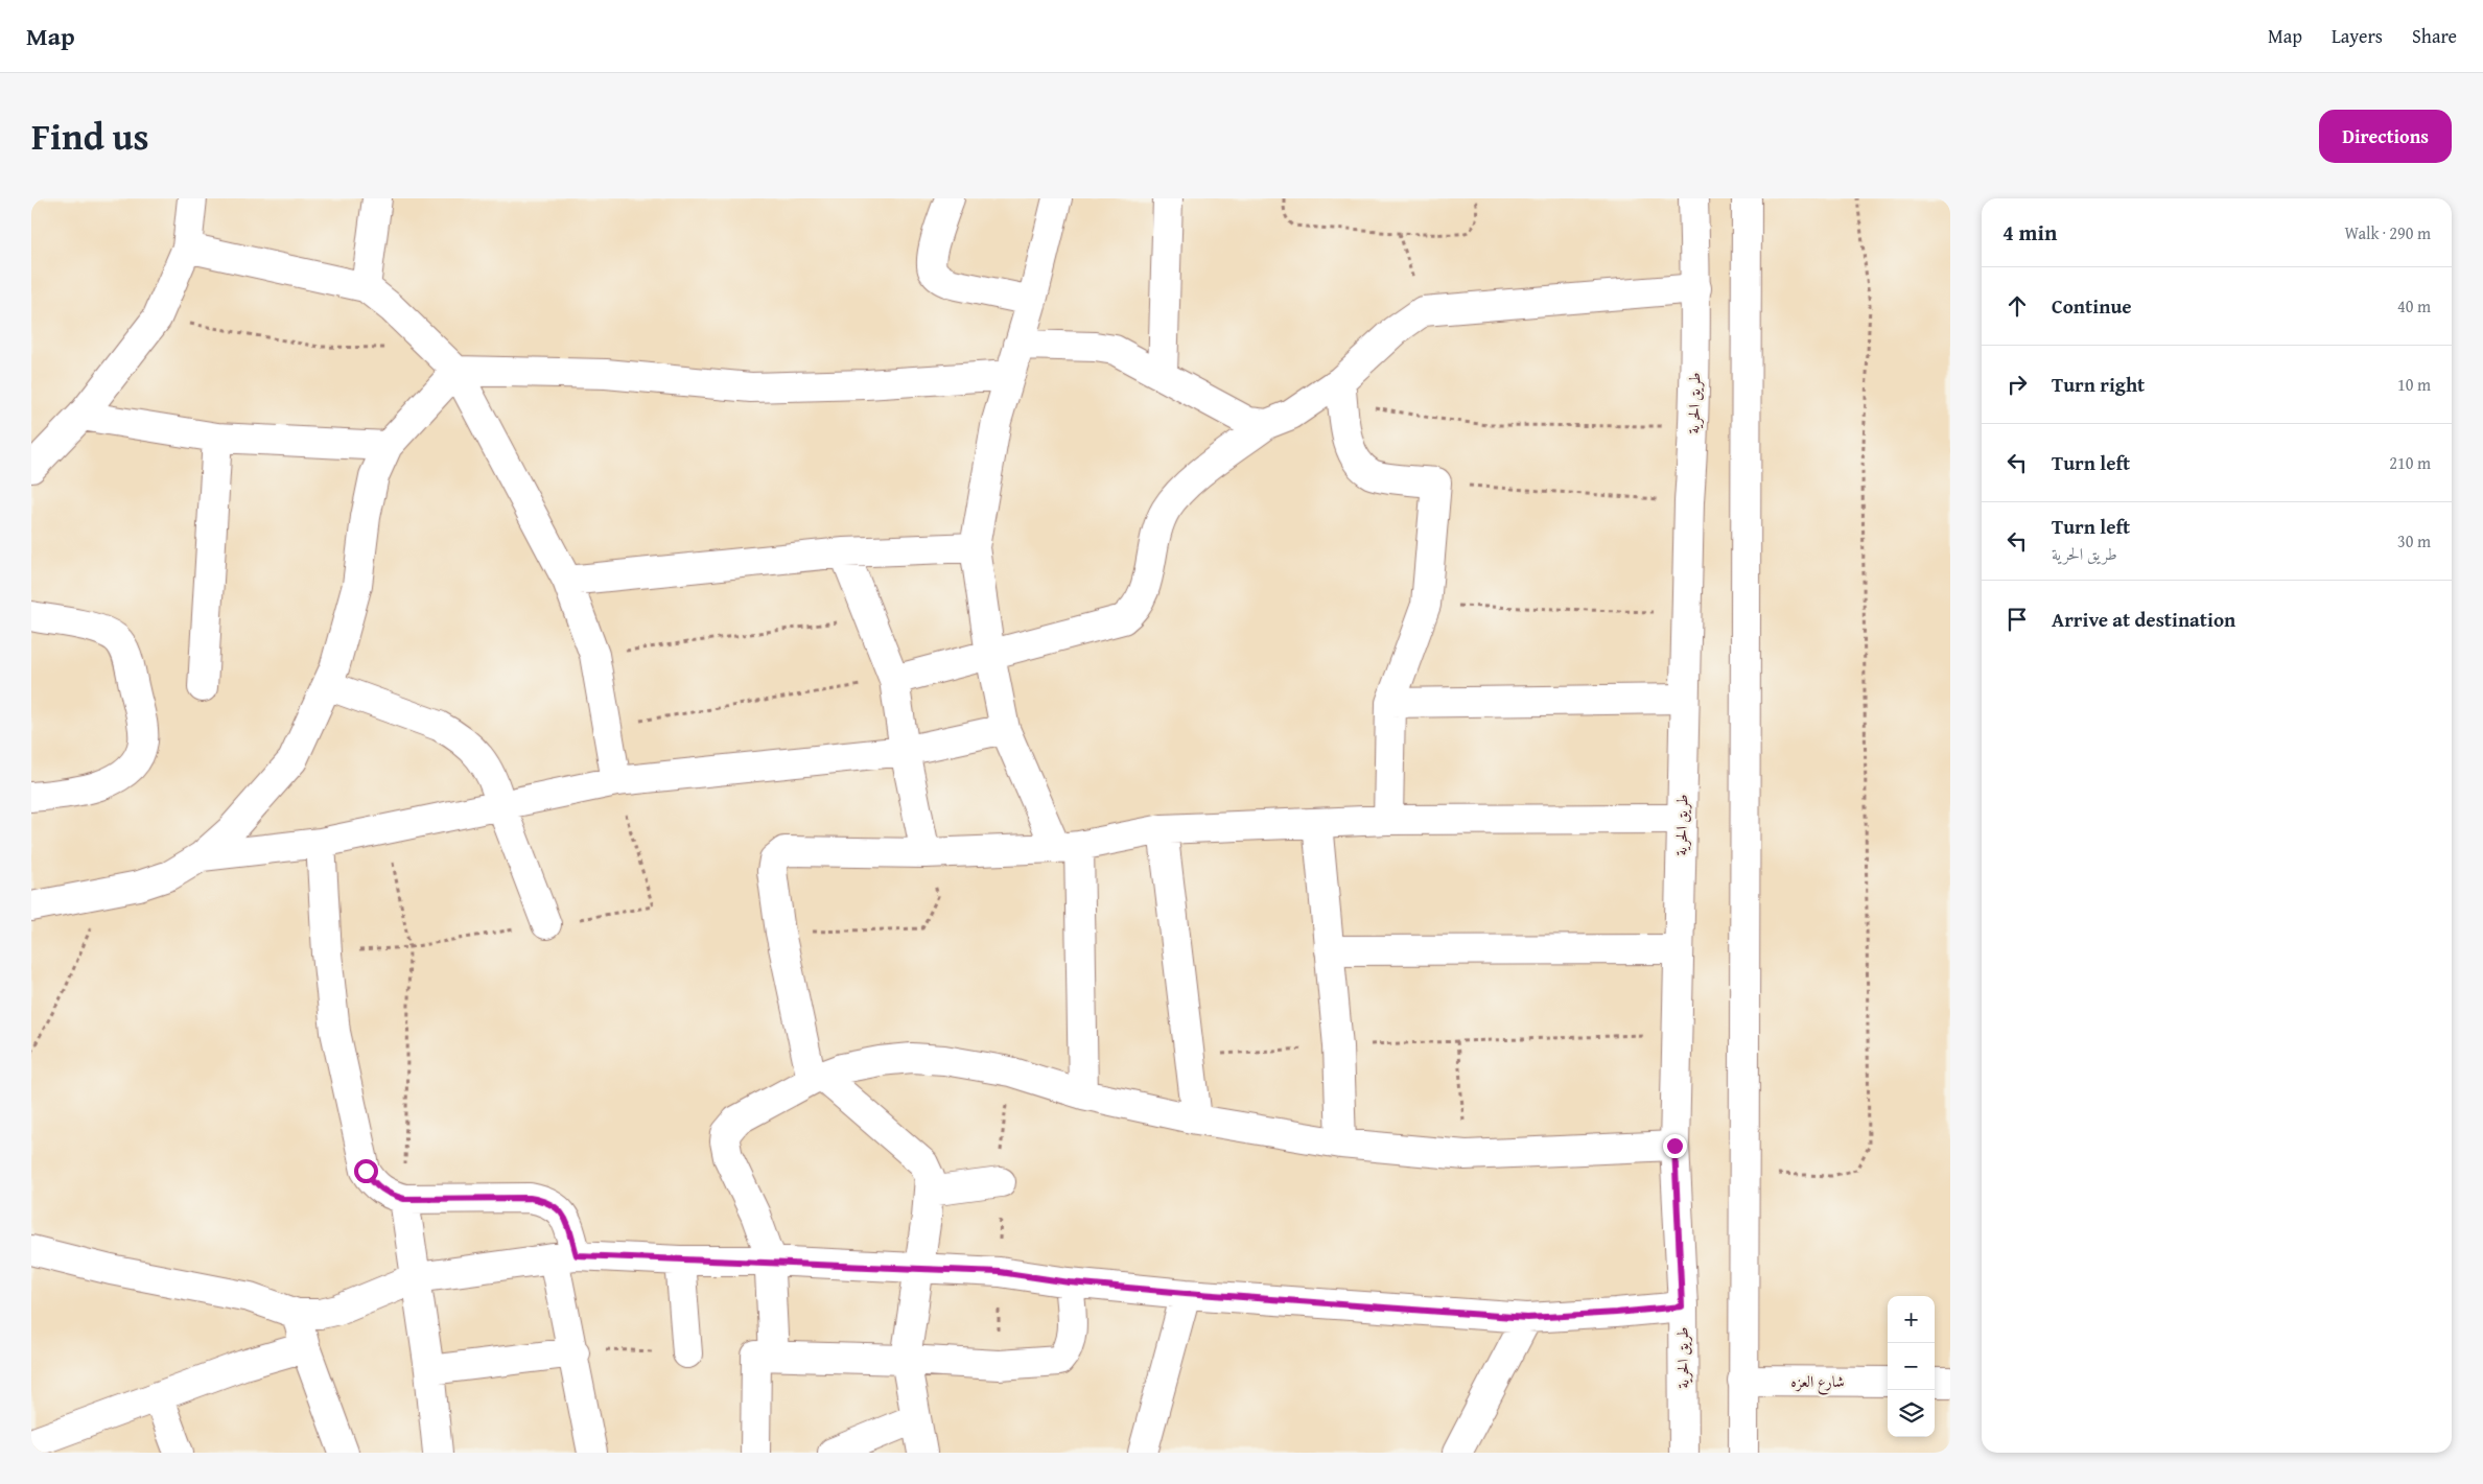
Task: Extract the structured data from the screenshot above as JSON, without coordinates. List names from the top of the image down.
{
  "streets": {
    "street": ["طريق الحرية", "شارع العزه"]
  },
  "page": {
    "header": "Map",
    "nav": ["Map", "Layers", "Share"],
    "title": "Find us",
    "buttons": "Directions",
    "heading": ["4 min", "Walk · 290 m"],
    "list": [
      ["Continue", "40 m"],
      ["Turn right", "10 m"],
      ["Turn left", "210 m"],
      ["Turn left", "طريق الحرية", "30 m"],
      "Arrive at destination"
    ],
    "map_buttons": ["+", "−"]
  }
}
